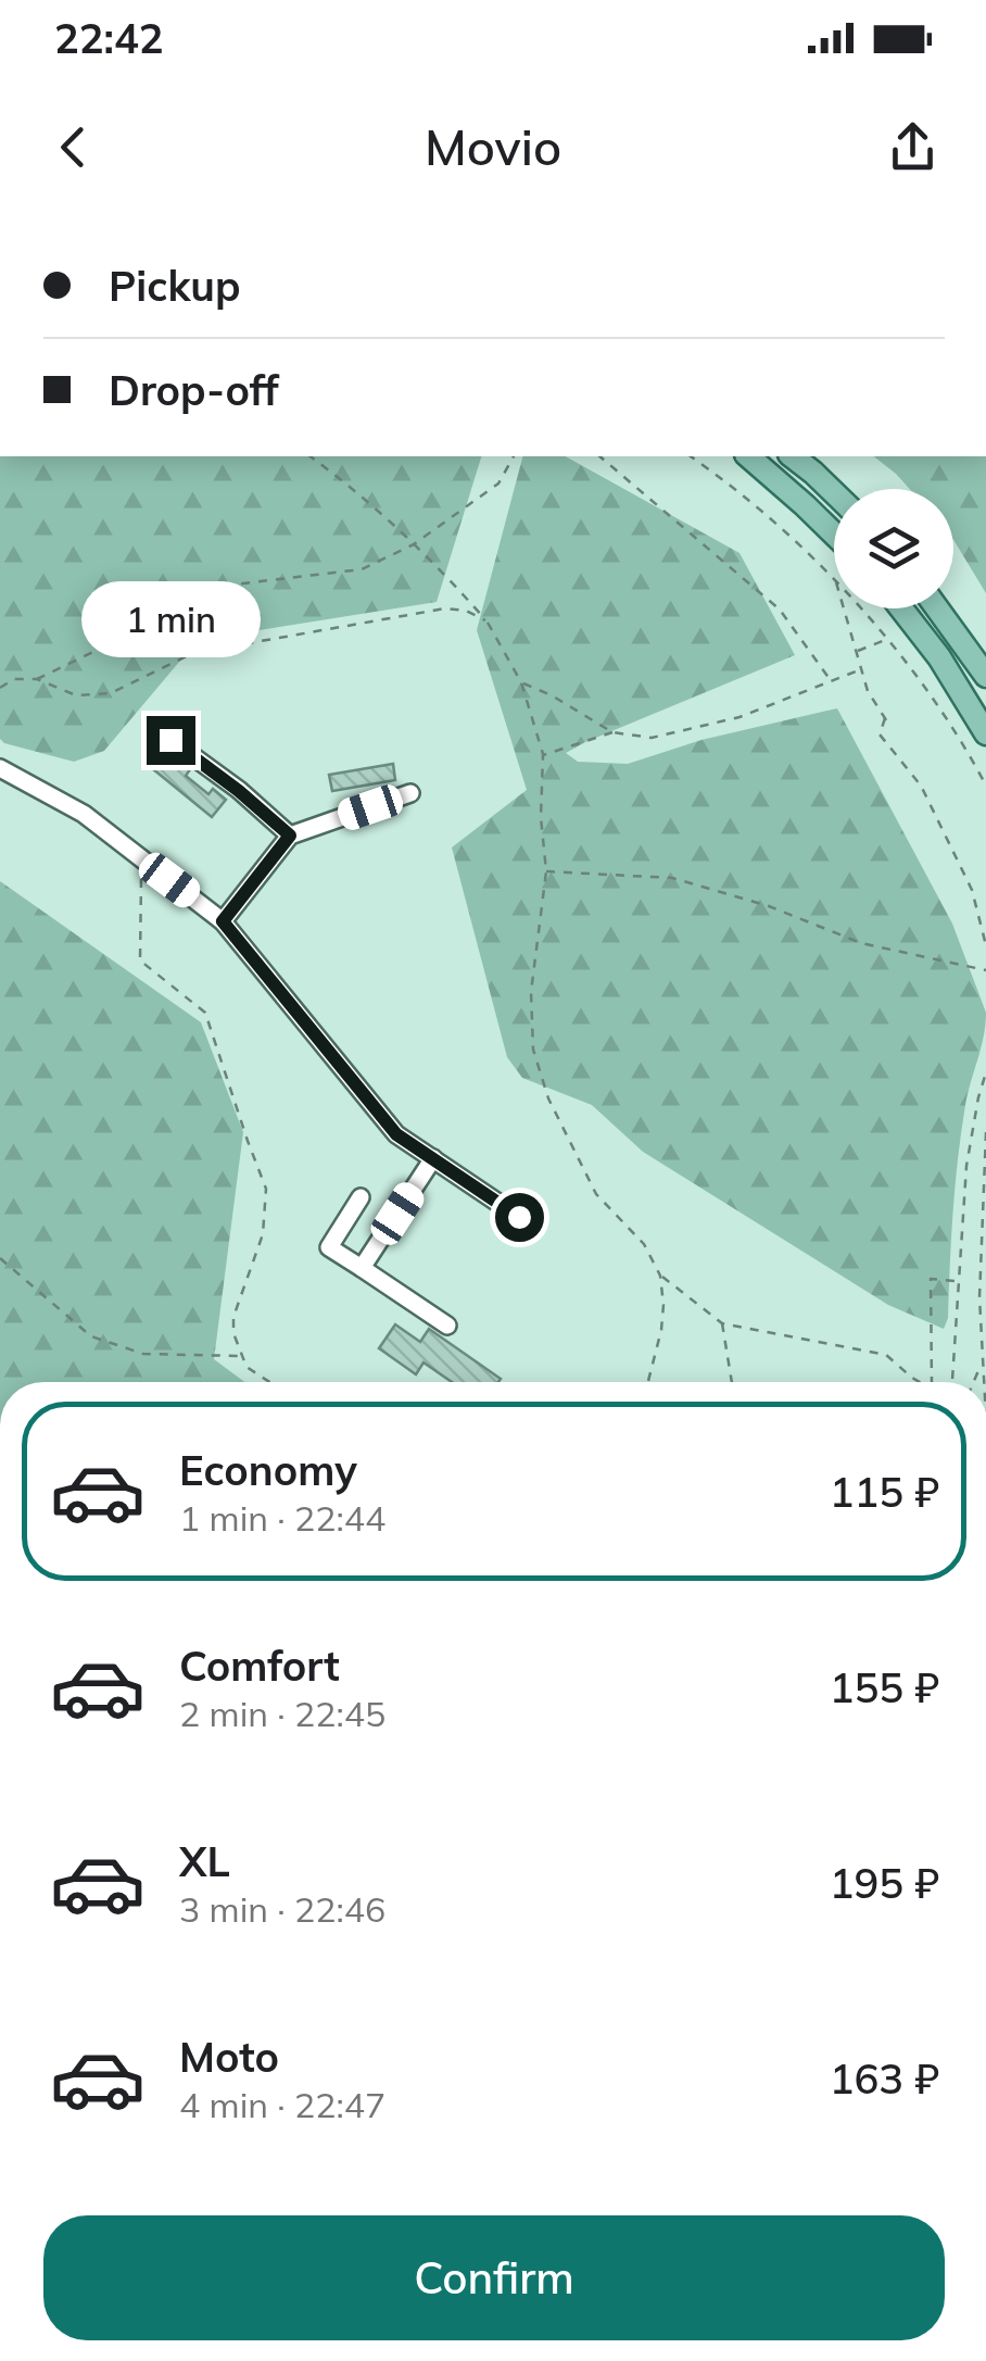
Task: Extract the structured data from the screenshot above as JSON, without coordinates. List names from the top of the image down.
{
  "page": {
    "status": "22:42",
    "header": "Movio",
    "banner": ["Pickup", "Drop-off"],
    "bubble": "1 min",
    "list": [
      {
        "name": "Economy",
        "note": "1 min · 22:44",
        "value": "115 ₽"
      },
      {
        "name": "Comfort",
        "note": "2 min · 22:45",
        "value": "155 ₽"
      },
      {
        "name": "XL",
        "note": "3 min · 22:46",
        "value": "195 ₽"
      },
      {
        "name": "Moto",
        "note": "4 min · 22:47",
        "value": "163 ₽"
      }
    ],
    "buttons": "Confirm"
  }
}
